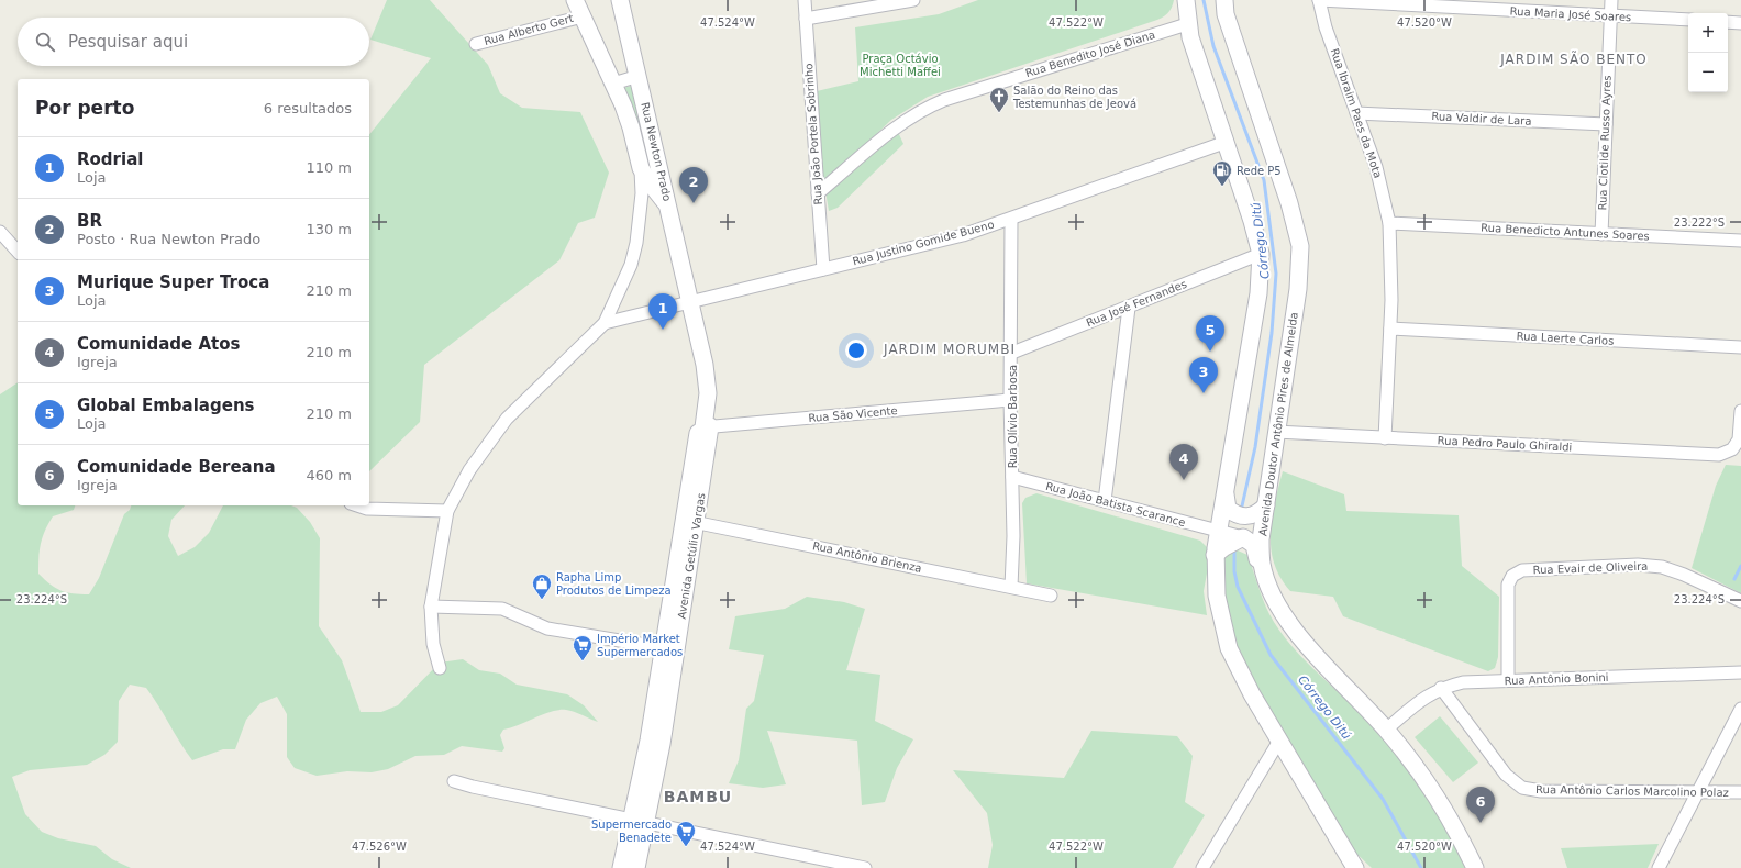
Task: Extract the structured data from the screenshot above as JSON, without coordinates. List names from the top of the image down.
{
  "streets": {
    "main road": ["Rua Newton Prado", "Avenida Doutor Antônio Pires de Almeida", "Avenida Getúlio Vargas"],
    "street": [
      "Rua Maria José Soares",
      "Rua Alberto Gert",
      "Rua Benedito José Diana",
      "Rua Ibraim Paes da Mota",
      "Rua Valdir de Lara",
      "Rua João Portela Sobrinho",
      "Rua Clotilde Russo Ayres",
      "Rua Benedicto Antunes Soares",
      "Rua Justino Gomide Bueno",
      "Rua José Fernandes",
      "Rua Laerte Carlos",
      "Rua São Vicente",
      "Rua Olívio Barbosa",
      "Rua Pedro Paulo Ghiraldi",
      "Rua João Batista Scarance",
      "Rua Antônio Brienza",
      "Rua Evair de Oliveira",
      "Rua Antônio Bonini",
      "Rua Antônio Carlos Marcolino Polaz"
    ]
  },
  "crossings": [
    ["Rua Maria José Soares", "Rua Ibraim Paes da Mota"],
    ["Rua Maria José Soares", "Rua Clotilde Russo Ayres"],
    ["Rua Benedito José Diana", "Rua João Portela Sobrinho"],
    ["Rua Ibraim Paes da Mota", "Rua Valdir de Lara"],
    ["Rua Ibraim Paes da Mota", "Rua Benedicto Antunes Soares"],
    ["Rua Ibraim Paes da Mota", "Rua Laerte Carlos"],
    ["Rua Ibraim Paes da Mota", "Rua Pedro Paulo Ghiraldi"],
    ["Rua Valdir de Lara", "Rua Clotilde Russo Ayres"],
    ["Rua João Portela Sobrinho", "Rua Justino Gomide Bueno"],
    ["Rua Clotilde Russo Ayres", "Rua Benedicto Antunes Soares"],
    ["Rua Newton Prado", "Rua Justino Gomide Bueno"],
    ["Rua Newton Prado", "Avenida Getúlio Vargas"],
    ["Rua Justino Gomide Bueno", "Rua Olívio Barbosa"],
    ["Rua Justino Gomide Bueno", "Avenida Getúlio Vargas"],
    ["Rua José Fernandes", "Rua Olívio Barbosa"],
    ["Rua São Vicente", "Rua Olívio Barbosa"],
    ["Rua São Vicente", "Avenida Getúlio Vargas"],
    ["Rua Olívio Barbosa", "Rua João Batista Scarance"],
    ["Rua Olívio Barbosa", "Rua Antônio Brienza"],
    ["Avenida Doutor Antônio Pires de Almeida", "Rua Pedro Paulo Ghiraldi"],
    ["Avenida Doutor Antônio Pires de Almeida", "Rua Antônio Bonini"],
    ["Avenida Getúlio Vargas", "Rua Antônio Brienza"],
    ["Rua Evair de Oliveira", "Rua Antônio Bonini"],
    ["Rua Antônio Bonini", "Rua Antônio Carlos Marcolino Polaz"]
  ],
  "districts": ["JARDIM SÃO BENTO", "JARDIM MORUMBI", "BAMBU"],
  "water": ["Córrego Ditú"],
  "parks": ["Praça Octávio Michetti Maffei"],
  "places": {
    "church": ["Salão do Reino das Testemunhas de Jeová"],
    "fuel station": ["Rede P5"],
    "shop": ["Rapha Limp Produtos de Limpeza"],
    "supermarket": ["Império Market Supermercados", "Supermercado Benadete"]
  },
  "page": {
    "map_buttons": ["+", "−"],
    "search": "Pesquisar aqui",
    "heading": ["Por perto", "6 resultados"],
    "list": [
      {
        "mark": "1",
        "name": "Rodrial",
        "note": "Loja",
        "value": "110 m"
      },
      {
        "mark": "2",
        "name": "BR",
        "note": "Posto · Rua Newton Prado",
        "value": "130 m"
      },
      {
        "mark": "3",
        "name": "Murique Super Troca",
        "note": "Loja",
        "value": "210 m"
      },
      {
        "mark": "4",
        "name": "Comunidade Atos",
        "note": "Igreja",
        "value": "210 m"
      },
      {
        "mark": "5",
        "name": "Global Embalagens",
        "note": "Loja",
        "value": "210 m"
      },
      {
        "mark": "6",
        "name": "Comunidade Bereana",
        "note": "Igreja",
        "value": "460 m"
      }
    ],
    "pins": [
      "2",
      "1",
      "5",
      "3",
      "4",
      "6"
    ]
  },
  "coordinates": [
    "47.524°W",
    "47.522°W",
    "47.520°W",
    "23.222°S",
    "23.224°S",
    "47.526°W"
  ]
}
